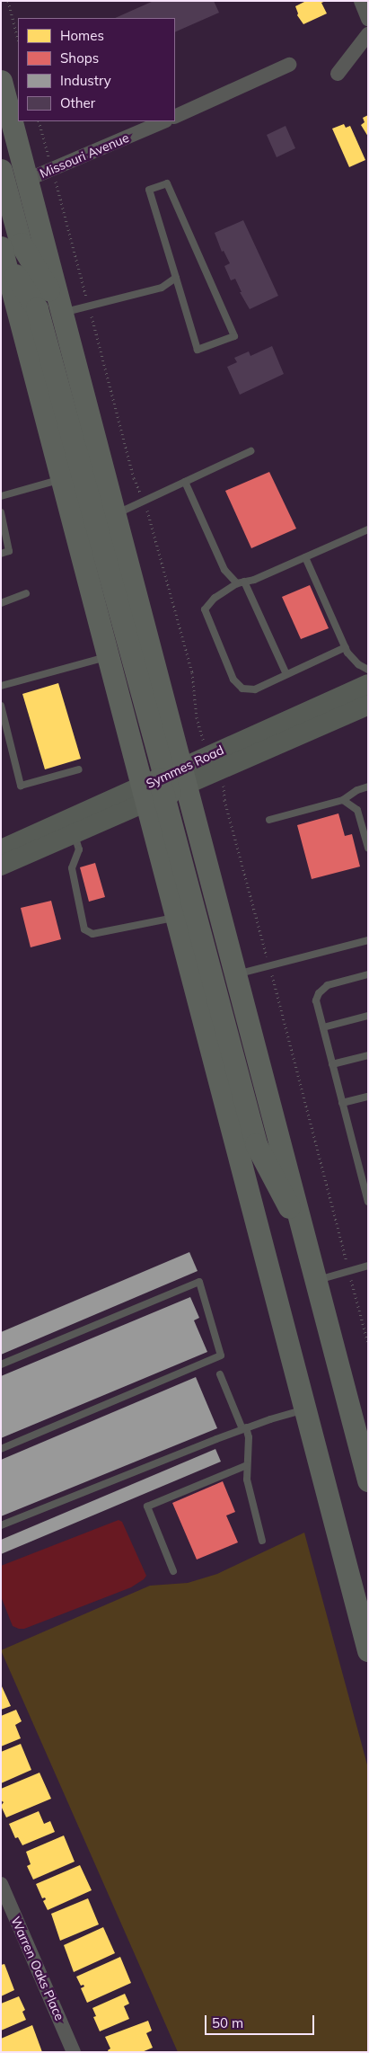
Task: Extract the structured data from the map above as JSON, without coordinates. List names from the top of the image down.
{
  "streets": {
    "street": ["Missouri Avenue", "Symmes Road", "Warren Oaks Place"]
  },
  "legend": [
    "Homes",
    "Shops",
    "Industry",
    "Other"
  ],
  "scale_bar": "50 m"
}
